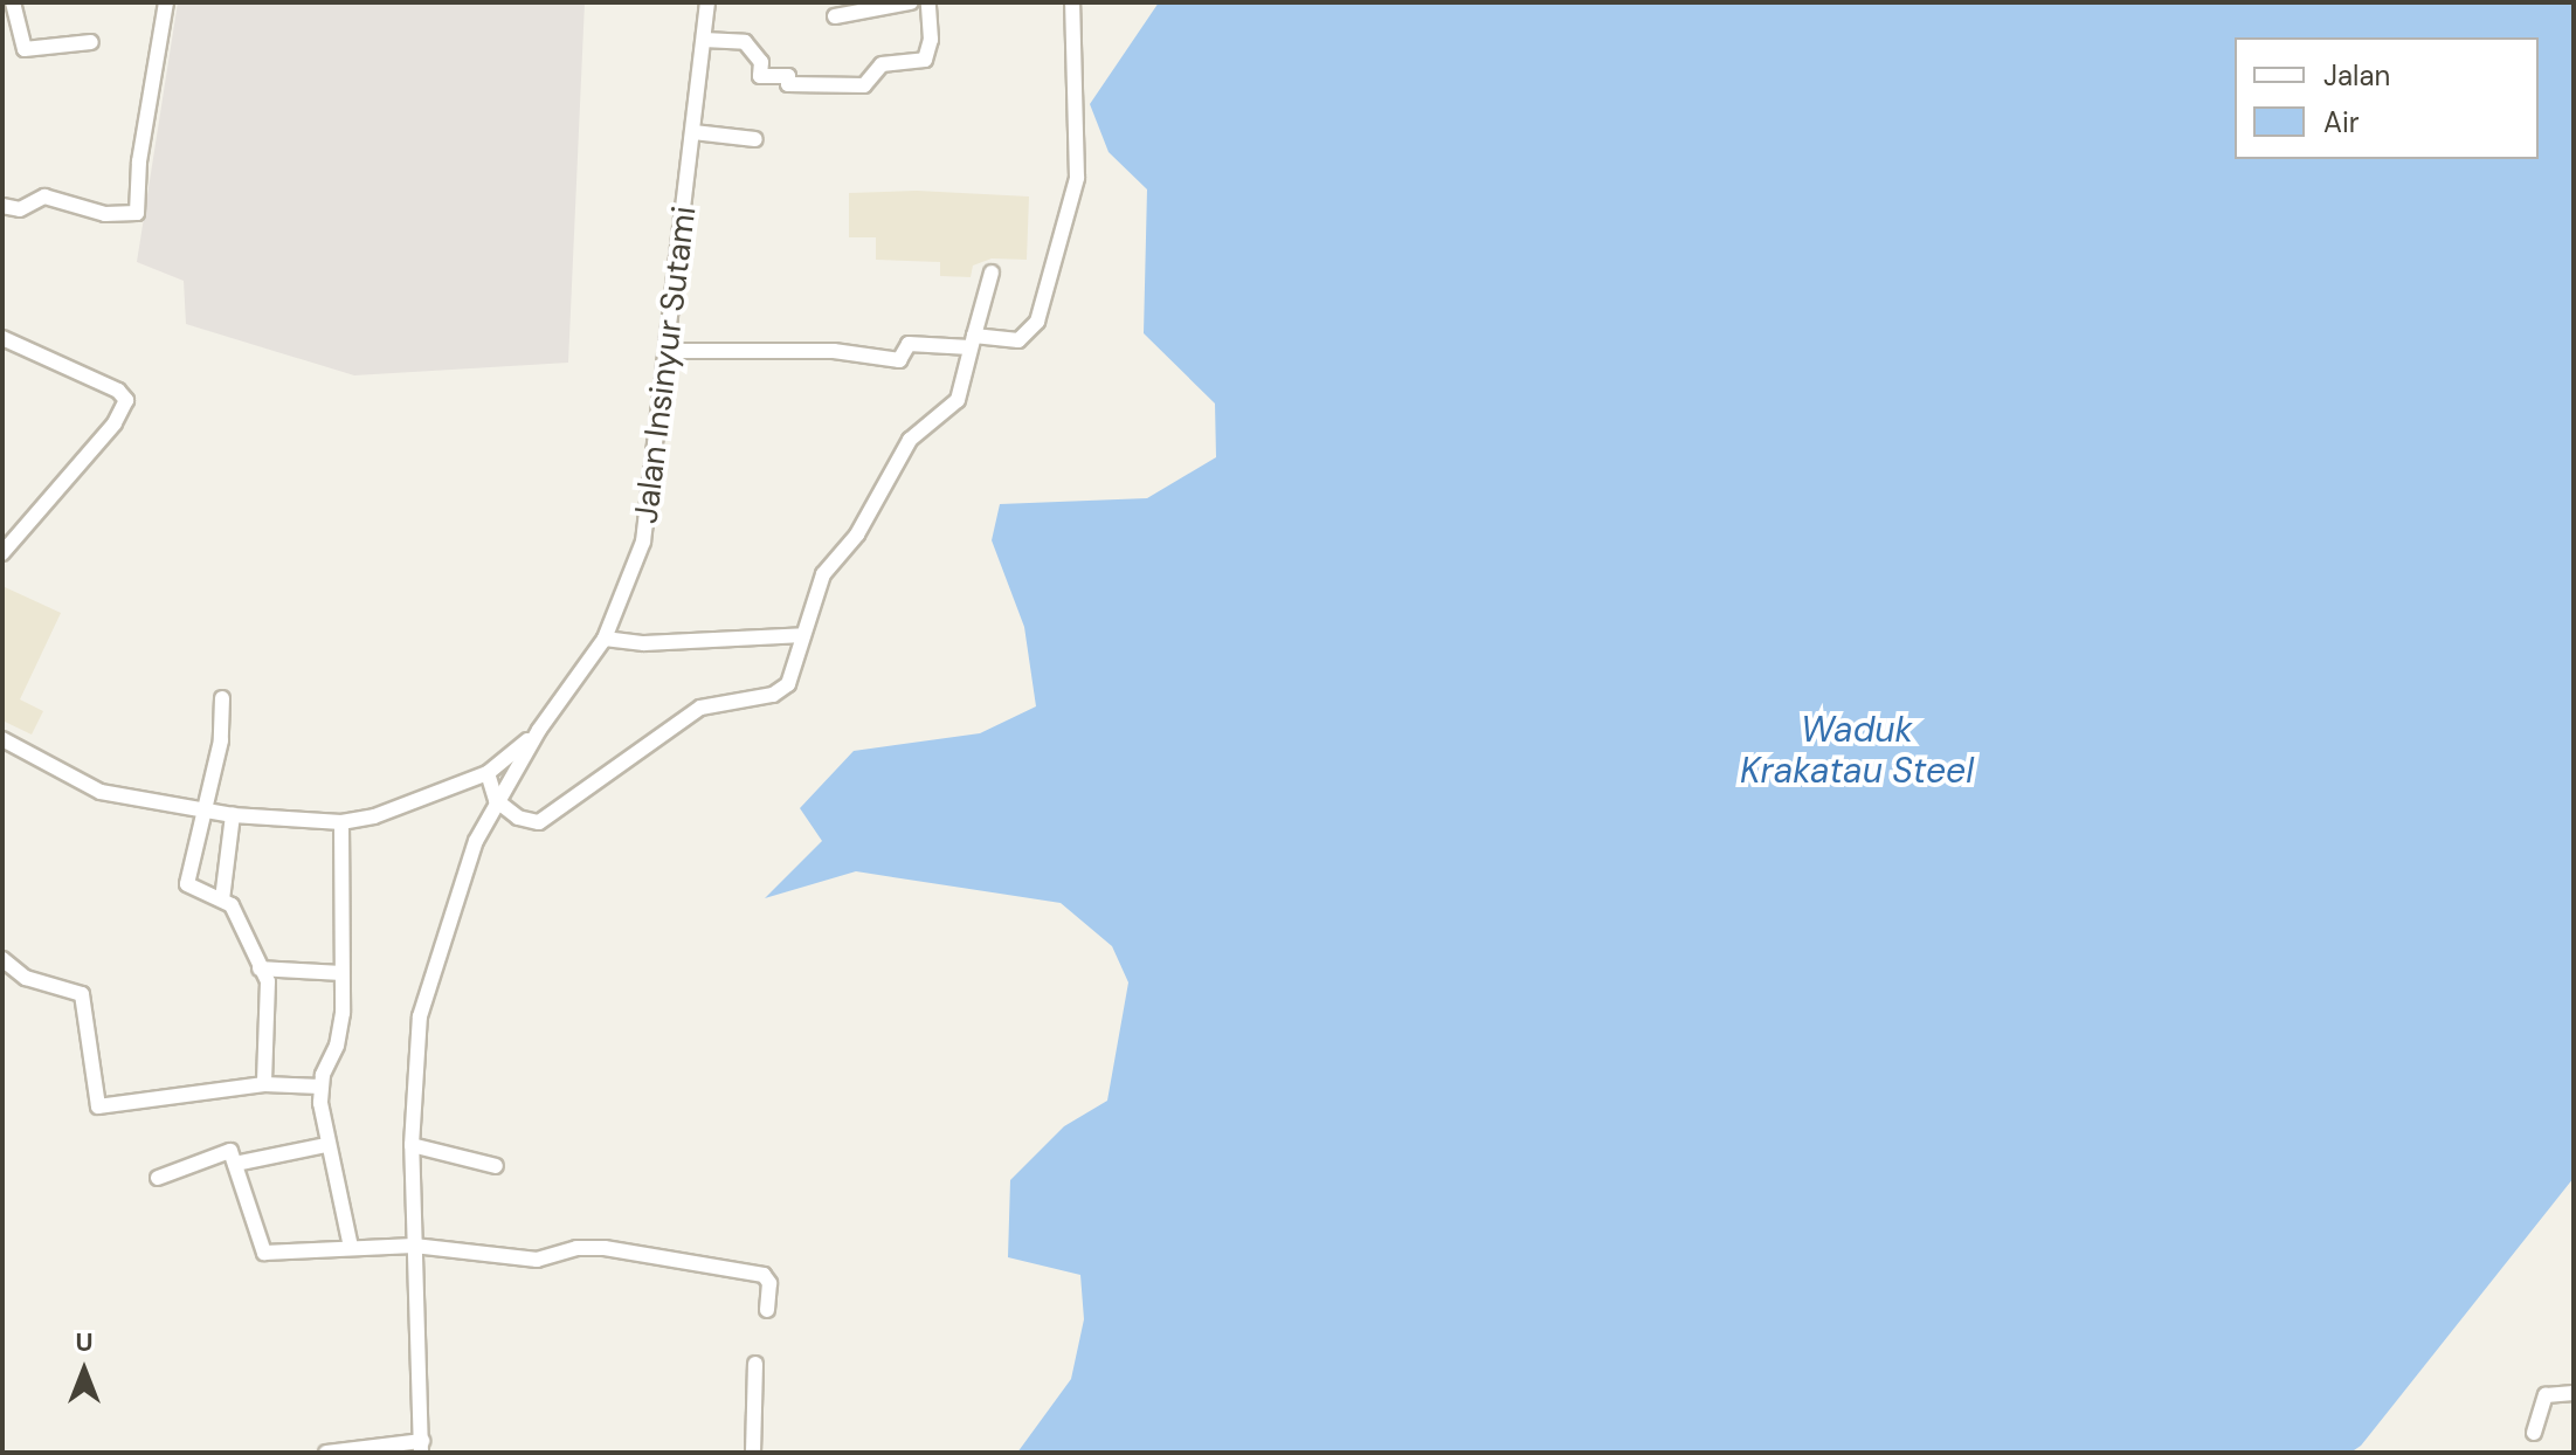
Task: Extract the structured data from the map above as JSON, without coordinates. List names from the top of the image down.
{
  "streets": {
    "street": ["Jalan Insinyur Sutami"]
  },
  "water": ["Waduk Krakatau Steel"],
  "legend": ["Jalan", "Air"],
  "north": "top"
}
